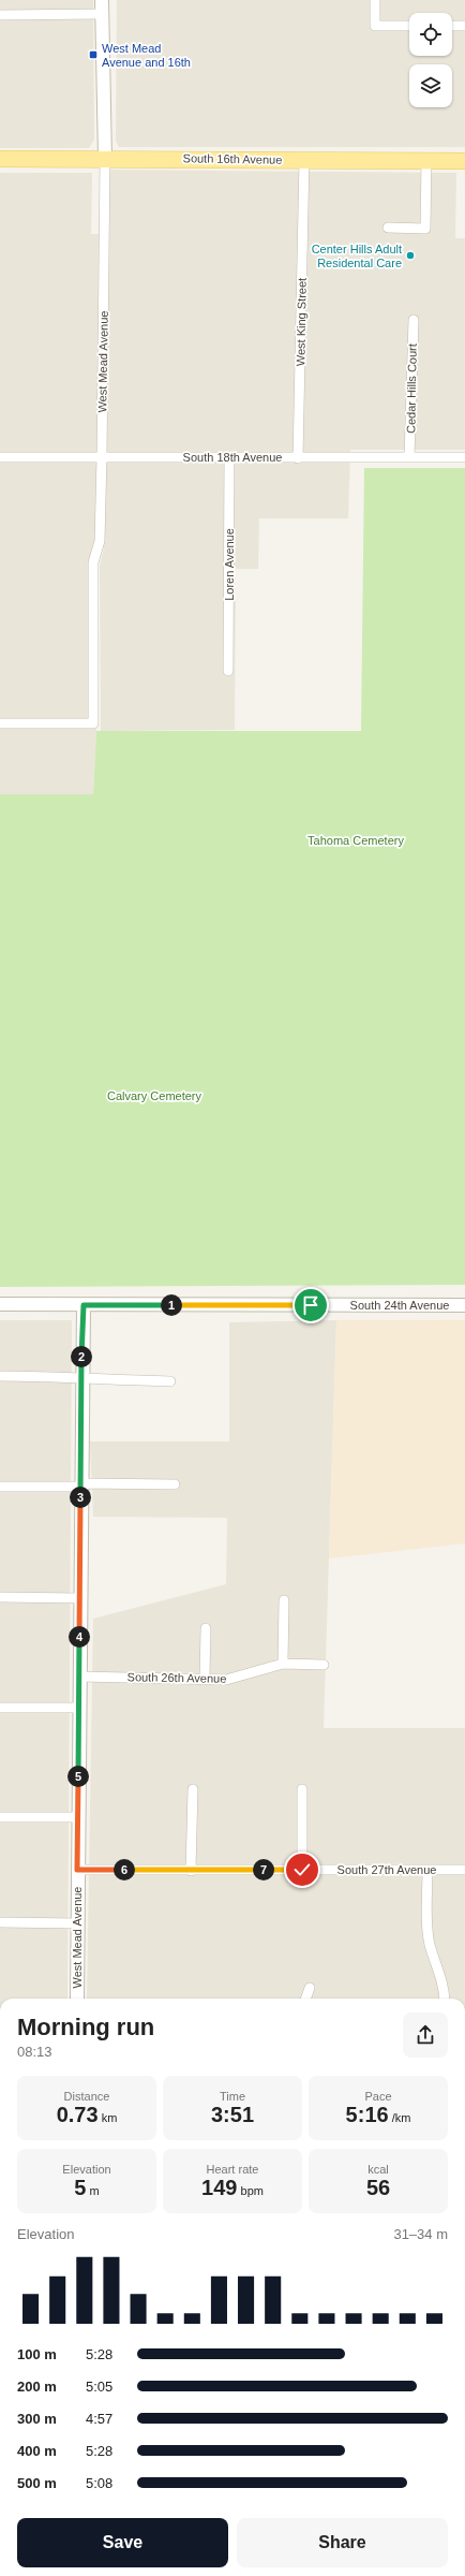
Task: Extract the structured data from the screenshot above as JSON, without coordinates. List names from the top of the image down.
{
  "streets": {
    "main road": ["South 16th Avenue"],
    "street": [
      "West King Street",
      "West Mead Avenue",
      "Cedar Hills Court",
      "South 18th Avenue",
      "Loren Avenue",
      "South 24th Avenue",
      "South 26th Avenue",
      "South 27th Avenue"
    ]
  },
  "crossings": [
    ["South 16th Avenue", "West King Street"],
    ["South 16th Avenue", "West Mead Avenue"],
    ["West King Street", "South 18th Avenue"],
    ["West Mead Avenue", "South 18th Avenue"],
    ["West Mead Avenue", "South 24th Avenue"],
    ["West Mead Avenue", "South 26th Avenue"],
    ["West Mead Avenue", "South 27th Avenue"],
    ["Cedar Hills Court", "South 18th Avenue"],
    ["South 18th Avenue", "Loren Avenue"]
  ],
  "parks": ["Tahoma Cemetery", "Calvary Cemetery"],
  "places": {
    "transit": ["West Mead Avenue and 16th"],
    "other": ["Center Hills Adult Residental Care"]
  },
  "page": {
    "pins": [
      "1",
      "2",
      "3",
      "4",
      "5",
      "6",
      "7"
    ],
    "heading": ["Morning run", "08:13"],
    "stats": [
      ["Distance", "0.73 km"],
      ["Time", "3:51"],
      ["Pace", "5:16 /km"],
      ["Elevation", "5 m"],
      ["Heart rate", "149 bpm"],
      ["kcal", "56"]
    ],
    "chart": ["Elevation", "31–34 m"],
    "list": [
      {
        "name": "100 m",
        "note": "5:28"
      },
      {
        "name": "200 m",
        "note": "5:05"
      },
      {
        "name": "300 m",
        "note": "4:57"
      },
      {
        "name": "400 m",
        "note": "5:28"
      },
      {
        "name": "500 m",
        "note": "5:08"
      }
    ],
    "buttons": ["Save", "Share"]
  }
}
